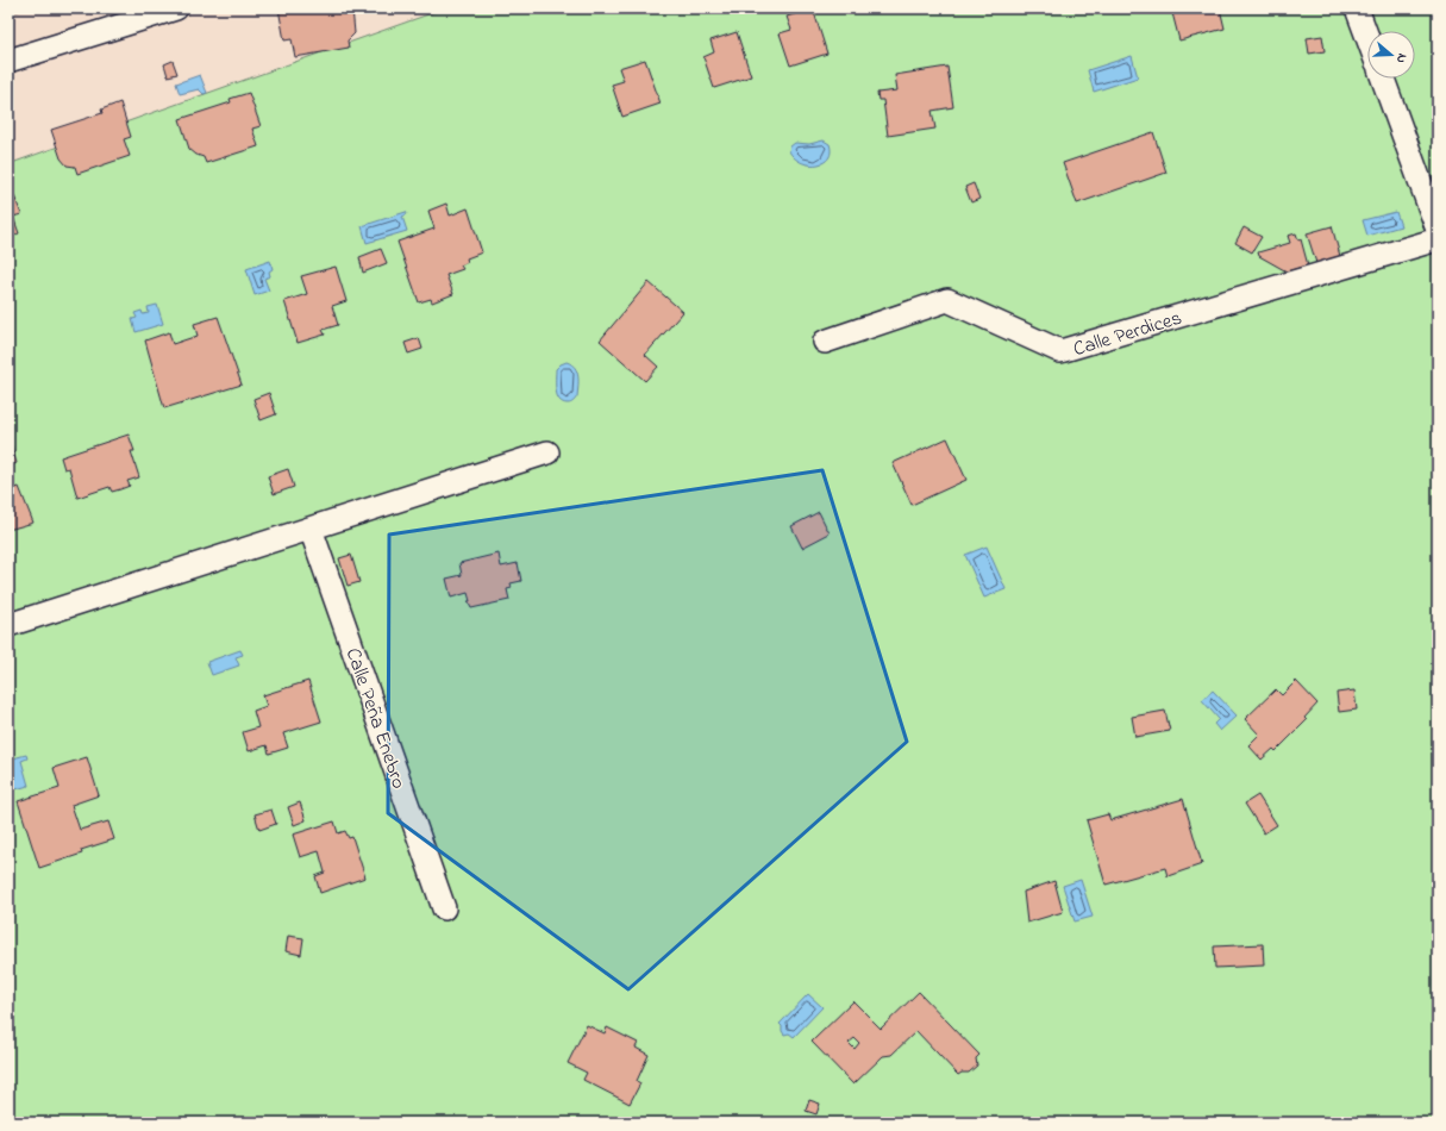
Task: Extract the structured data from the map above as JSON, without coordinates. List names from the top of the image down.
{
  "streets": {
    "street": ["Calle Perdices", "Calle Peña Enebro"]
  },
  "north": "right"
}
